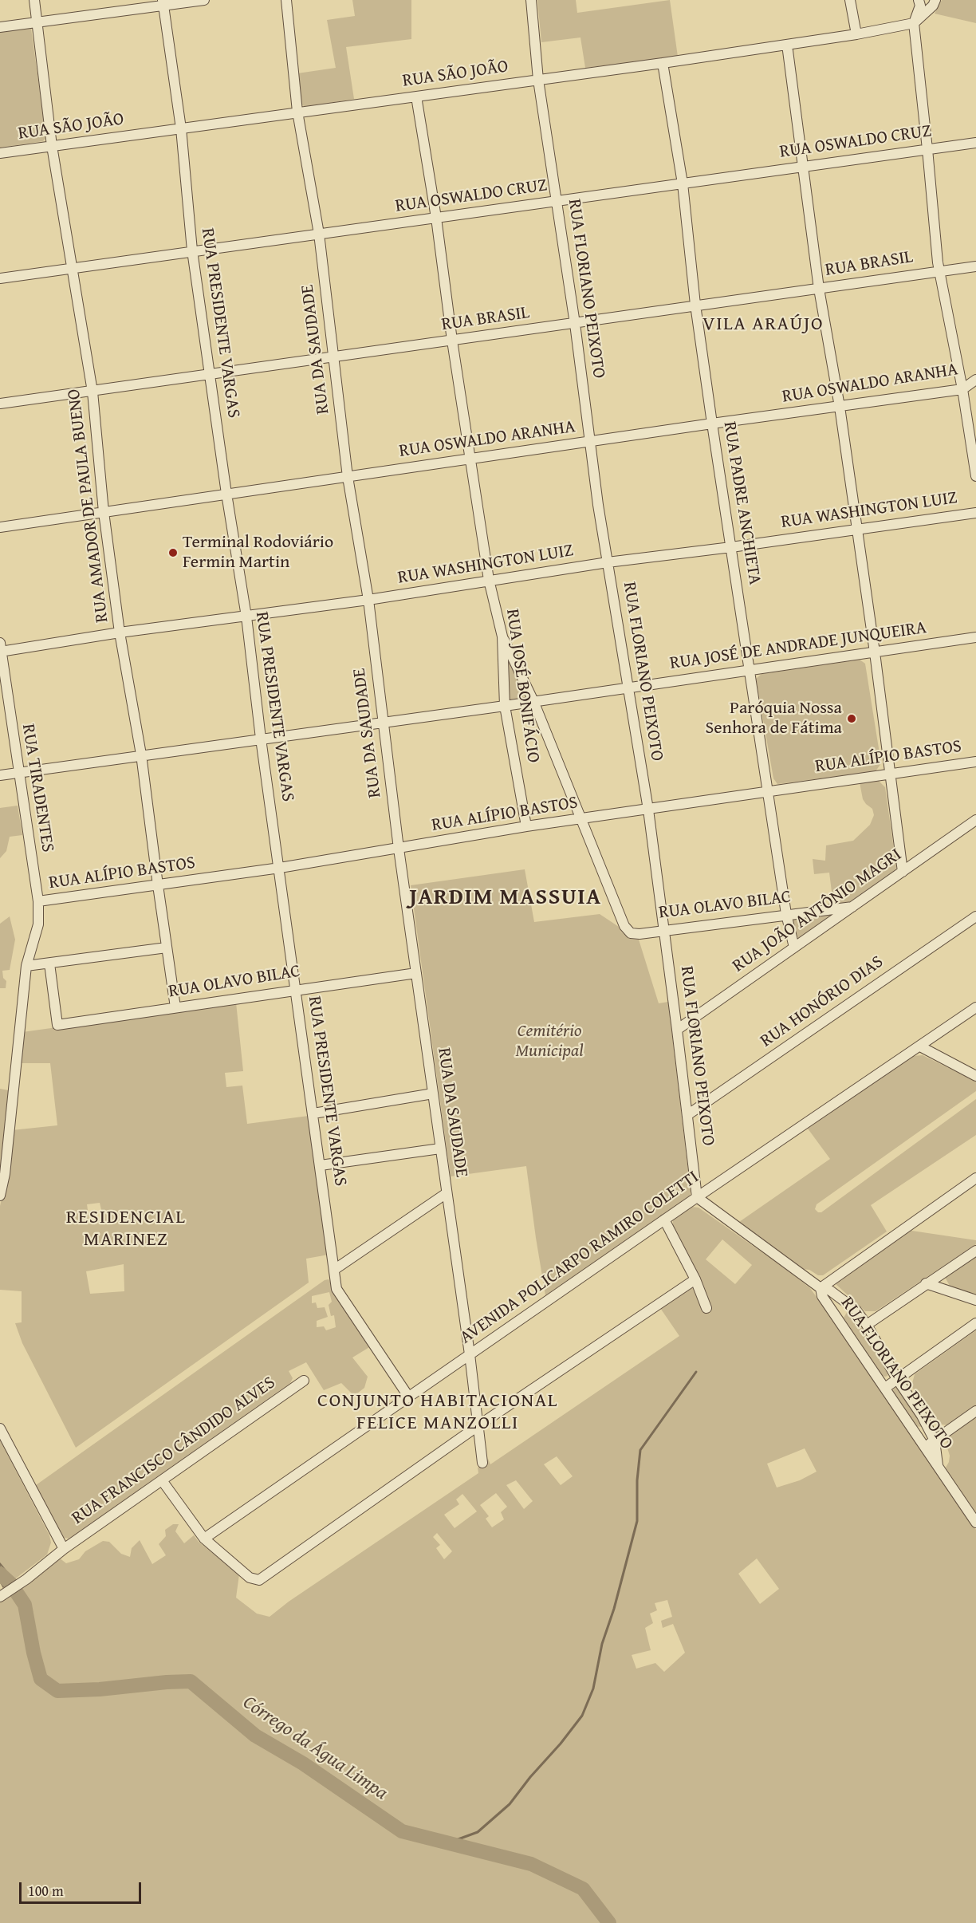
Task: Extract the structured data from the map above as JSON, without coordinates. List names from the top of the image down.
{
  "streets": {
    "street": [
      "RUA SÃO JOÃO",
      "RUA OSWALDO CRUZ",
      "RUA BRASIL",
      "RUA FLORIANO PEIXOTO",
      "RUA PRESIDENTE VARGAS",
      "RUA DA SAUDADE",
      "RUA OSWALDO ARANHA",
      "RUA PADRE ANCHIETA",
      "RUA AMADOR DE PAULA BUENO",
      "RUA WASHINGTON LUIZ",
      "RUA JOSÉ DE ANDRADE JUNQUEIRA",
      "RUA JOSÉ BONIFÁCIO",
      "RUA ALÍPIO BASTOS",
      "RUA TIRADENTES",
      "RUA OLAVO BILAC",
      "RUA JOÃO ANTÔNIO MAGRI",
      "RUA HONÓRIO DIAS",
      "AVENIDA POLICARPO RAMIRO COLETTI",
      "RUA FRANCISCO CÂNDIDO ALVES"
    ]
  },
  "crossings": [
    ["RUA SÃO JOÃO", "RUA FLORIANO PEIXOTO"],
    ["RUA SÃO JOÃO", "RUA PRESIDENTE VARGAS"],
    ["RUA SÃO JOÃO", "RUA DA SAUDADE"],
    ["RUA SÃO JOÃO", "RUA PADRE ANCHIETA"],
    ["RUA SÃO JOÃO", "RUA AMADOR DE PAULA BUENO"],
    ["RUA SÃO JOÃO", "RUA JOSÉ BONIFÁCIO"],
    ["RUA OSWALDO CRUZ", "RUA FLORIANO PEIXOTO"],
    ["RUA OSWALDO CRUZ", "RUA PRESIDENTE VARGAS"],
    ["RUA OSWALDO CRUZ", "RUA DA SAUDADE"],
    ["RUA OSWALDO CRUZ", "RUA PADRE ANCHIETA"],
    ["RUA OSWALDO CRUZ", "RUA AMADOR DE PAULA BUENO"],
    ["RUA OSWALDO CRUZ", "RUA JOSÉ BONIFÁCIO"],
    ["RUA BRASIL", "RUA FLORIANO PEIXOTO"],
    ["RUA BRASIL", "RUA PRESIDENTE VARGAS"],
    ["RUA BRASIL", "RUA DA SAUDADE"],
    ["RUA BRASIL", "RUA PADRE ANCHIETA"],
    ["RUA BRASIL", "RUA AMADOR DE PAULA BUENO"],
    ["RUA BRASIL", "RUA JOSÉ BONIFÁCIO"],
    ["RUA FLORIANO PEIXOTO", "RUA OSWALDO ARANHA"],
    ["RUA FLORIANO PEIXOTO", "RUA WASHINGTON LUIZ"],
    ["RUA FLORIANO PEIXOTO", "RUA JOSÉ DE ANDRADE JUNQUEIRA"],
    ["RUA FLORIANO PEIXOTO", "RUA ALÍPIO BASTOS"],
    ["RUA FLORIANO PEIXOTO", "RUA OLAVO BILAC"],
    ["RUA FLORIANO PEIXOTO", "RUA JOÃO ANTÔNIO MAGRI"],
    ["RUA FLORIANO PEIXOTO", "RUA HONÓRIO DIAS"],
    ["RUA FLORIANO PEIXOTO", "AVENIDA POLICARPO RAMIRO COLETTI"],
    ["RUA PRESIDENTE VARGAS", "RUA OSWALDO ARANHA"],
    ["RUA PRESIDENTE VARGAS", "RUA WASHINGTON LUIZ"],
    ["RUA PRESIDENTE VARGAS", "RUA JOSÉ DE ANDRADE JUNQUEIRA"],
    ["RUA PRESIDENTE VARGAS", "RUA ALÍPIO BASTOS"],
    ["RUA PRESIDENTE VARGAS", "RUA OLAVO BILAC"],
    ["RUA PRESIDENTE VARGAS", "AVENIDA POLICARPO RAMIRO COLETTI"],
    ["RUA DA SAUDADE", "RUA OSWALDO ARANHA"],
    ["RUA DA SAUDADE", "RUA WASHINGTON LUIZ"],
    ["RUA DA SAUDADE", "RUA JOSÉ DE ANDRADE JUNQUEIRA"],
    ["RUA DA SAUDADE", "RUA ALÍPIO BASTOS"],
    ["RUA DA SAUDADE", "RUA OLAVO BILAC"],
    ["RUA DA SAUDADE", "AVENIDA POLICARPO RAMIRO COLETTI"],
    ["RUA OSWALDO ARANHA", "RUA PADRE ANCHIETA"],
    ["RUA OSWALDO ARANHA", "RUA AMADOR DE PAULA BUENO"],
    ["RUA OSWALDO ARANHA", "RUA JOSÉ BONIFÁCIO"],
    ["RUA PADRE ANCHIETA", "RUA WASHINGTON LUIZ"],
    ["RUA PADRE ANCHIETA", "RUA JOSÉ DE ANDRADE JUNQUEIRA"],
    ["RUA PADRE ANCHIETA", "RUA ALÍPIO BASTOS"],
    ["RUA PADRE ANCHIETA", "RUA OLAVO BILAC"],
    ["RUA PADRE ANCHIETA", "RUA JOÃO ANTÔNIO MAGRI"],
    ["RUA AMADOR DE PAULA BUENO", "RUA WASHINGTON LUIZ"],
    ["RUA AMADOR DE PAULA BUENO", "RUA JOSÉ DE ANDRADE JUNQUEIRA"],
    ["RUA AMADOR DE PAULA BUENO", "RUA ALÍPIO BASTOS"],
    ["RUA AMADOR DE PAULA BUENO", "RUA OLAVO BILAC"],
    ["RUA WASHINGTON LUIZ", "RUA JOSÉ BONIFÁCIO"],
    ["RUA WASHINGTON LUIZ", "RUA TIRADENTES"],
    ["RUA JOSÉ DE ANDRADE JUNQUEIRA", "RUA JOSÉ BONIFÁCIO"],
    ["RUA JOSÉ DE ANDRADE JUNQUEIRA", "RUA TIRADENTES"],
    ["RUA JOSÉ BONIFÁCIO", "RUA ALÍPIO BASTOS"],
    ["RUA ALÍPIO BASTOS", "RUA TIRADENTES"],
    ["RUA ALÍPIO BASTOS", "RUA OLAVO BILAC"],
    ["RUA OLAVO BILAC", "RUA JOÃO ANTÔNIO MAGRI"]
  ],
  "districts": [
    "VILA ARAÚJO",
    "JARDIM MASSUIA",
    "RESIDENCIAL MARINEZ",
    "CONJUNTO HABITACIONAL FELICE MANZOLLI"
  ],
  "water": ["Córrego da Água Limpa"],
  "parks": ["Cemitério Municipal"],
  "places": ["Terminal Rodoviário Fermin Martin", "Paróquia Nossa Senhora de Fátima"],
  "scale_bar": "100 m"
}
